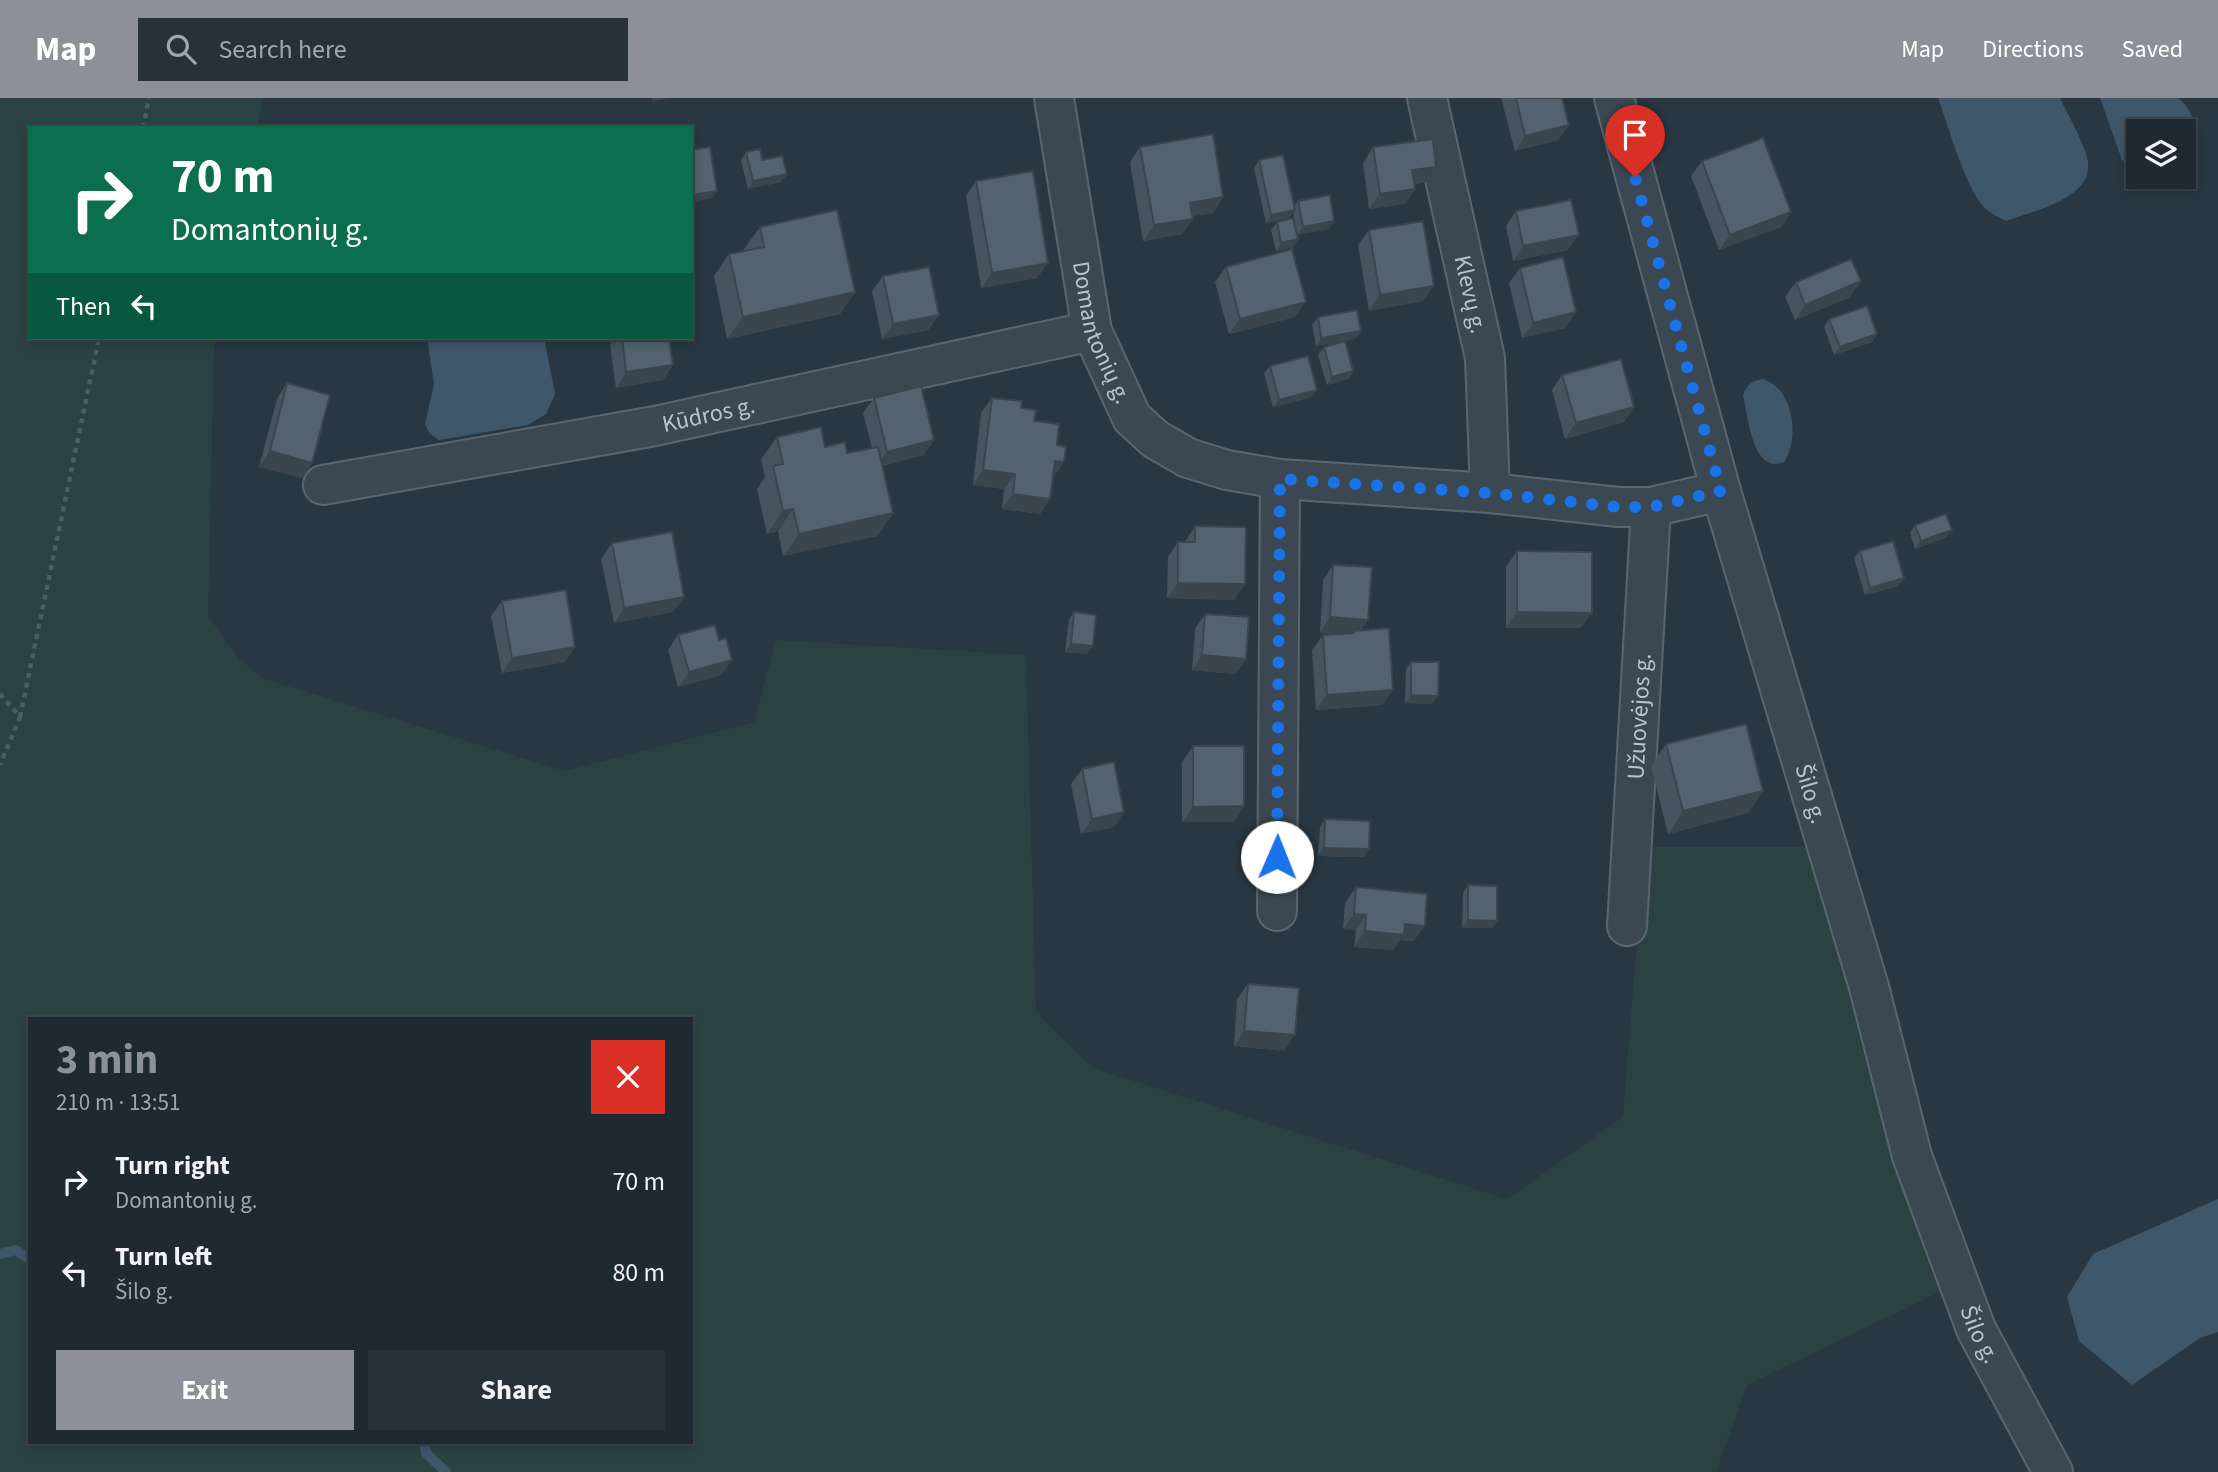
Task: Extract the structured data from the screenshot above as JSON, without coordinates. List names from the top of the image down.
{
  "streets": {
    "street": [
      "Klevų g.",
      "Domantonių g.",
      "Kūdros g.",
      "Užuovėjos g.",
      "Šilo g."
    ]
  },
  "crossings": [
    ["Klevų g.", "Domantonių g."],
    ["Domantonių g.", "Kūdros g."],
    ["Domantonių g.", "Užuovėjos g."],
    ["Domantonių g.", "Šilo g."]
  ],
  "page": {
    "header": "Map",
    "search": "Search here",
    "nav": ["Map", "Directions", "Saved"],
    "turn": ["70 m", "Domantonių g."],
    "then": "Then",
    "heading": ["3 min", "210 m · 13:51"],
    "list": [
      {
        "name": "Turn right",
        "note": "Domantonių g.",
        "value": "70 m"
      },
      {
        "name": "Turn left",
        "note": "Šilo g.",
        "value": "80 m"
      }
    ],
    "buttons": ["Exit", "Share"]
  }
}
